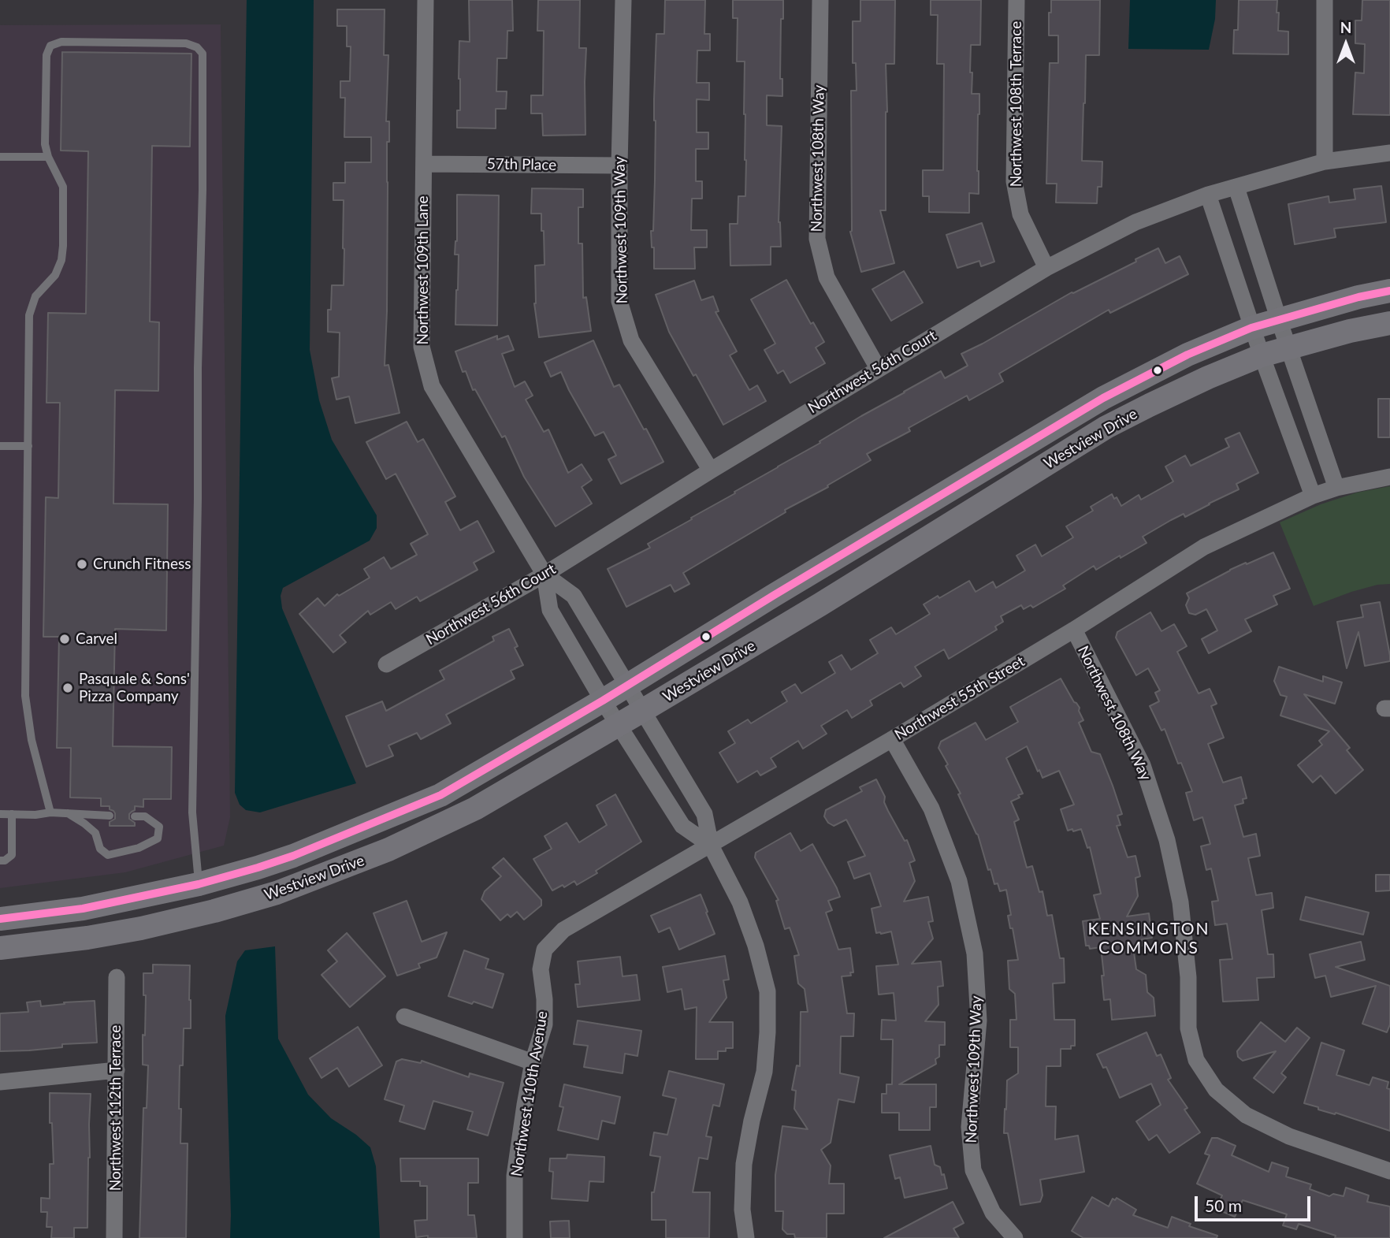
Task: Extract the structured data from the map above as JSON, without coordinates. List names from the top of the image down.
{
  "streets": {
    "street": [
      "Northwest 108th Terrace",
      "Northwest 108th Way",
      "57th Place",
      "Northwest 109th Way",
      "Northwest 109th Lane",
      "Northwest 56th Court",
      "Westview Drive",
      "Northwest 55th Street",
      "Northwest 110th Avenue",
      "Northwest 112th Terrace"
    ]
  },
  "crossings": [
    ["Northwest 108th Terrace", "Northwest 56th Court"],
    ["Northwest 108th Way", "Northwest 56th Court"],
    ["Northwest 108th Way", "Northwest 55th Street"],
    ["57th Place", "Northwest 109th Way"],
    ["57th Place", "Northwest 109th Lane"],
    ["Northwest 109th Way", "Northwest 56th Court"],
    ["Northwest 109th Way", "Northwest 55th Street"],
    ["Northwest 109th Lane", "Northwest 56th Court"],
    ["Northwest 109th Lane", "Westview Drive"],
    ["Northwest 109th Lane", "Northwest 55th Street"],
    ["Northwest 55th Street", "Northwest 110th Avenue"]
  ],
  "districts": ["KENSINGTON COMMONS"],
  "places": ["Crunch Fitness", "Carvel", "Pasquale & Sons' Pizza Company"],
  "scale_bar": "50 m",
  "north": "top"
}
